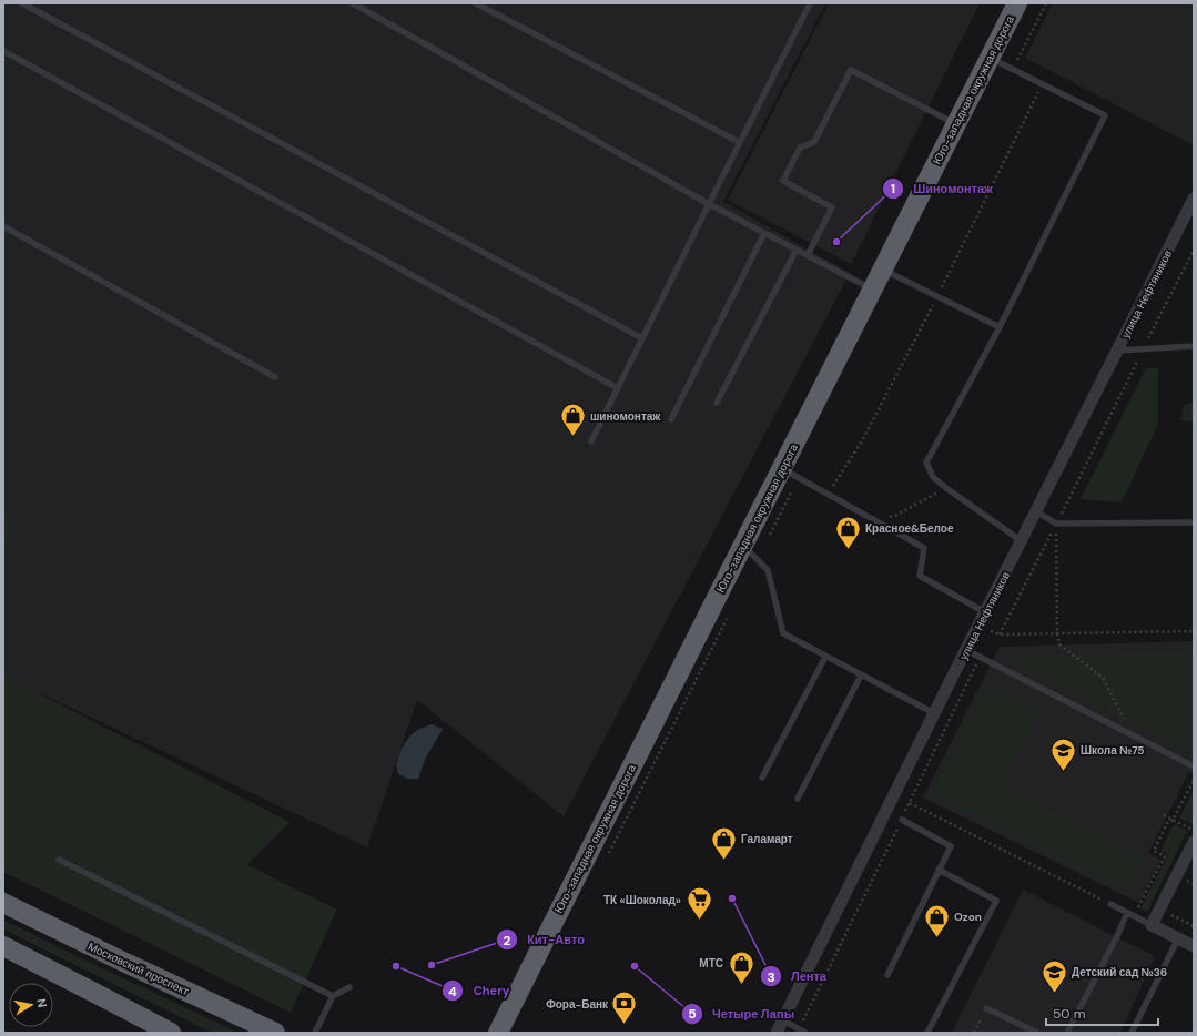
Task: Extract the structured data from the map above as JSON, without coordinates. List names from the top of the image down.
{
  "streets": {
    "highway": ["Юго-западная окружная дорога", "Московский проспект"],
    "street": ["улица Нефтяников"]
  },
  "places": {
    "other": [
      "Шиномонтаж",
      "Лента",
      "Кит-Авто",
      "Chery",
      "Четыре Лапы"
    ],
    "shop": [
      "шиномонтаж",
      "Красное&Белое",
      "Галамарт",
      "Ozon",
      "МТС"
    ],
    "school or university": ["Школа №75", "Детский сад №36"],
    "supermarket": ["ТК «Шоколад»"],
    "bank": ["Фора-Банк"]
  },
  "scale_bar": "50 m",
  "north": "right"
}
